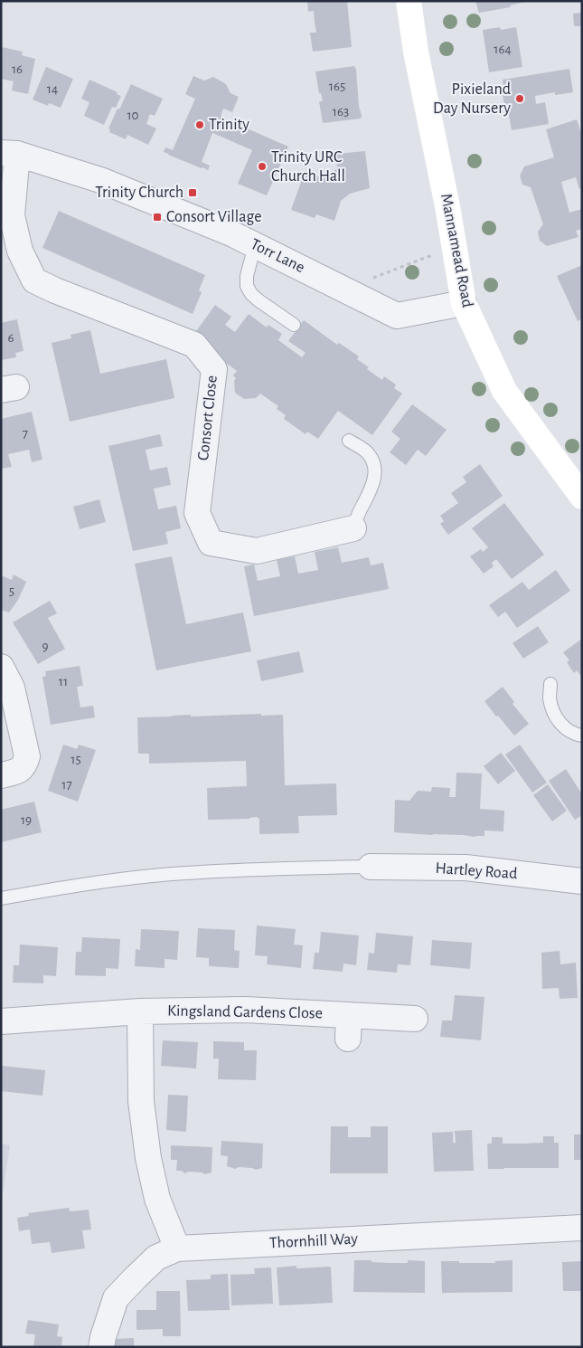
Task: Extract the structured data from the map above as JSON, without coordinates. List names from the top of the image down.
{
  "streets": {
    "main road": ["Mannamead Road"],
    "street": [
      "Torr Lane",
      "Consort Close",
      "Hartley Road",
      "Kingsland Gardens Close",
      "Thornhill Way"
    ]
  },
  "crossings": [
    ["Mannamead Road", "Torr Lane"],
    ["Torr Lane", "Consort Close"]
  ],
  "places": {
    "other": ["Pixieland Day Nursery", "Trinity", "Trinity URC Church Hall"],
    "transit": ["Trinity Church", "Consort Village"]
  },
  "house_numbers": [
    "164",
    "16",
    "165",
    "14",
    "163",
    "10",
    "6",
    "7",
    "5",
    "9",
    "11",
    "15",
    "17",
    "19"
  ]
}
